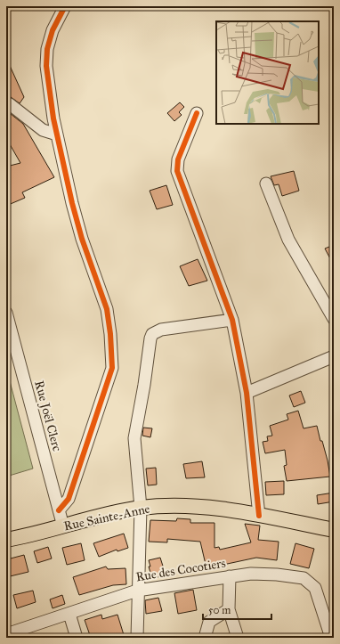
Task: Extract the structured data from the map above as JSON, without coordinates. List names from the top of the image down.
{
  "streets": {
    "main road": ["Rue Sainte-Anne"],
    "street": ["Rue Joël Clerc", "Rue des Cocotiers"]
  },
  "crossings": [
    ["Rue Joël Clerc", "Rue Sainte-Anne"]
  ],
  "scale_bar": "50 m"
}
